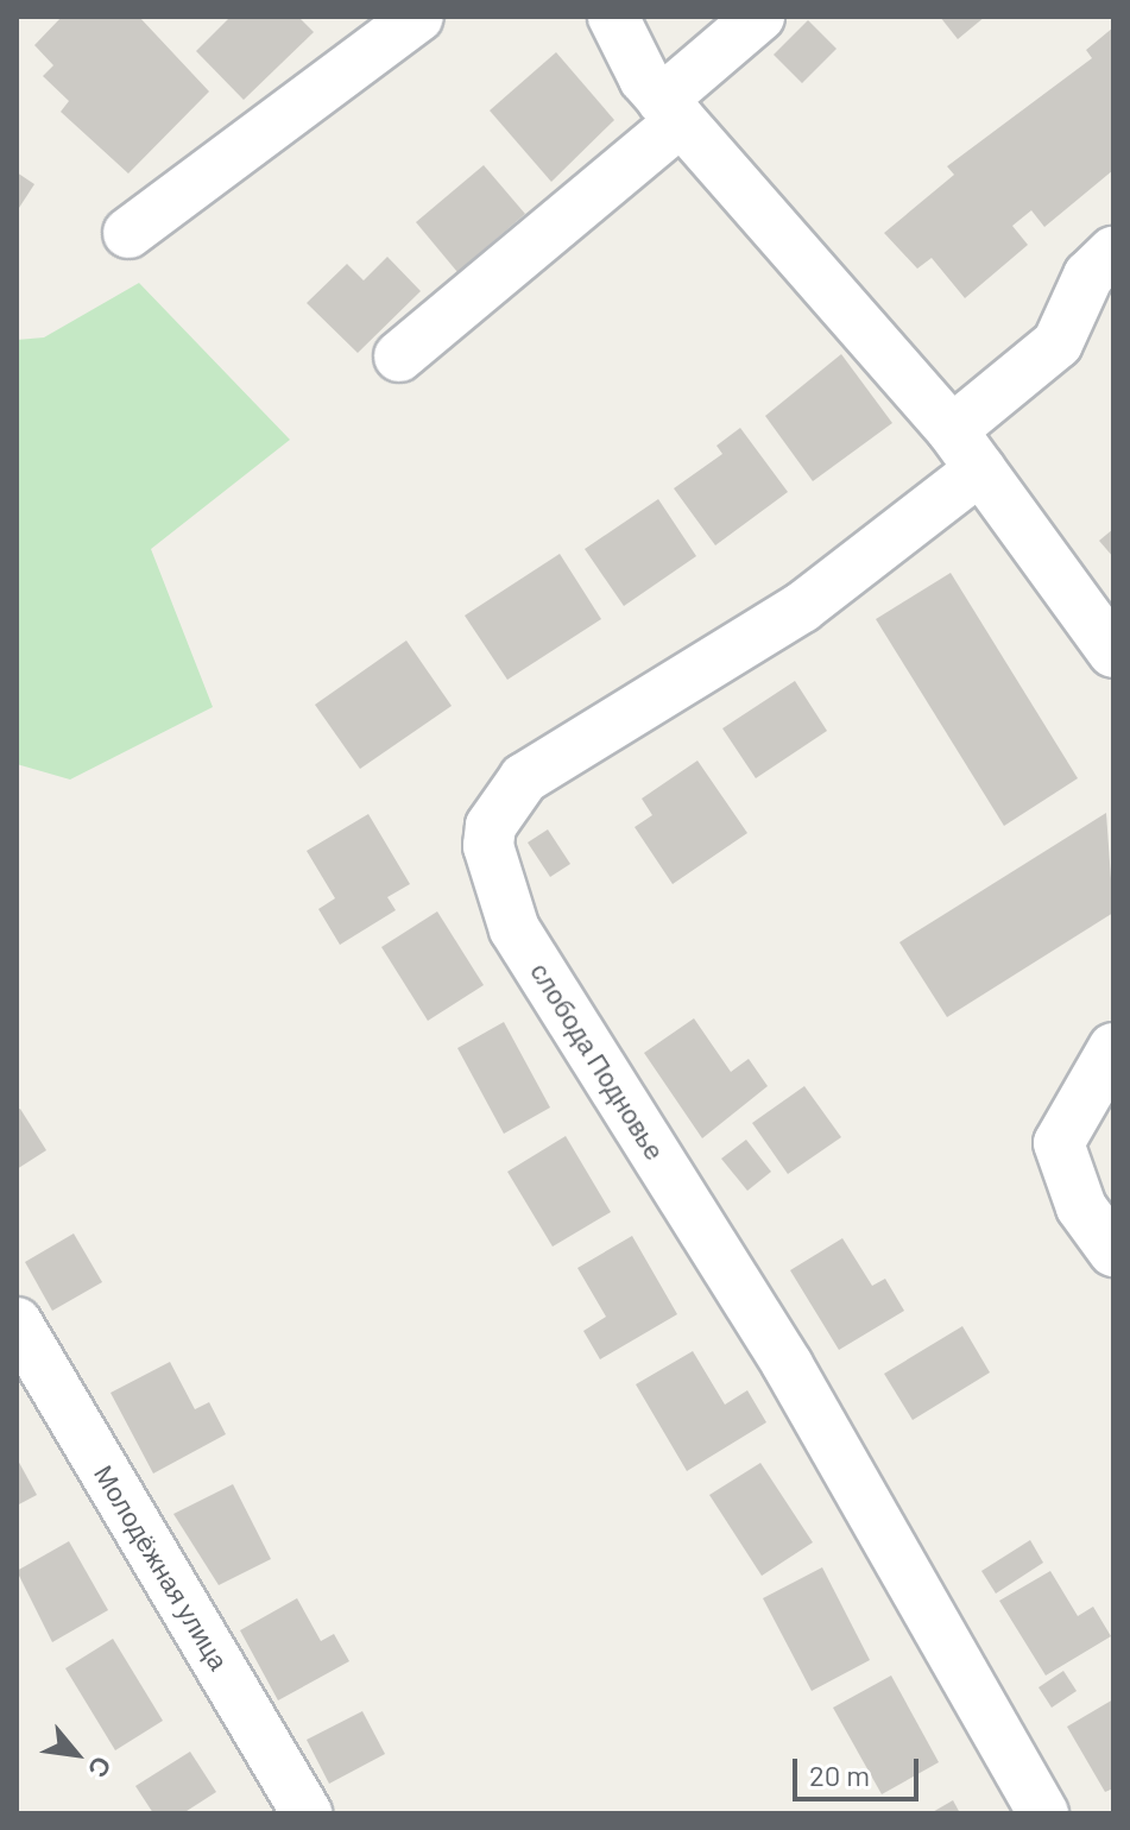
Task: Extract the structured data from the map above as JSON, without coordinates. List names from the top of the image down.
{
  "streets": {
    "street": ["слобода Подновье", "Молодёжная улица"]
  },
  "scale_bar": "20 m",
  "north": "bottom right"
}
